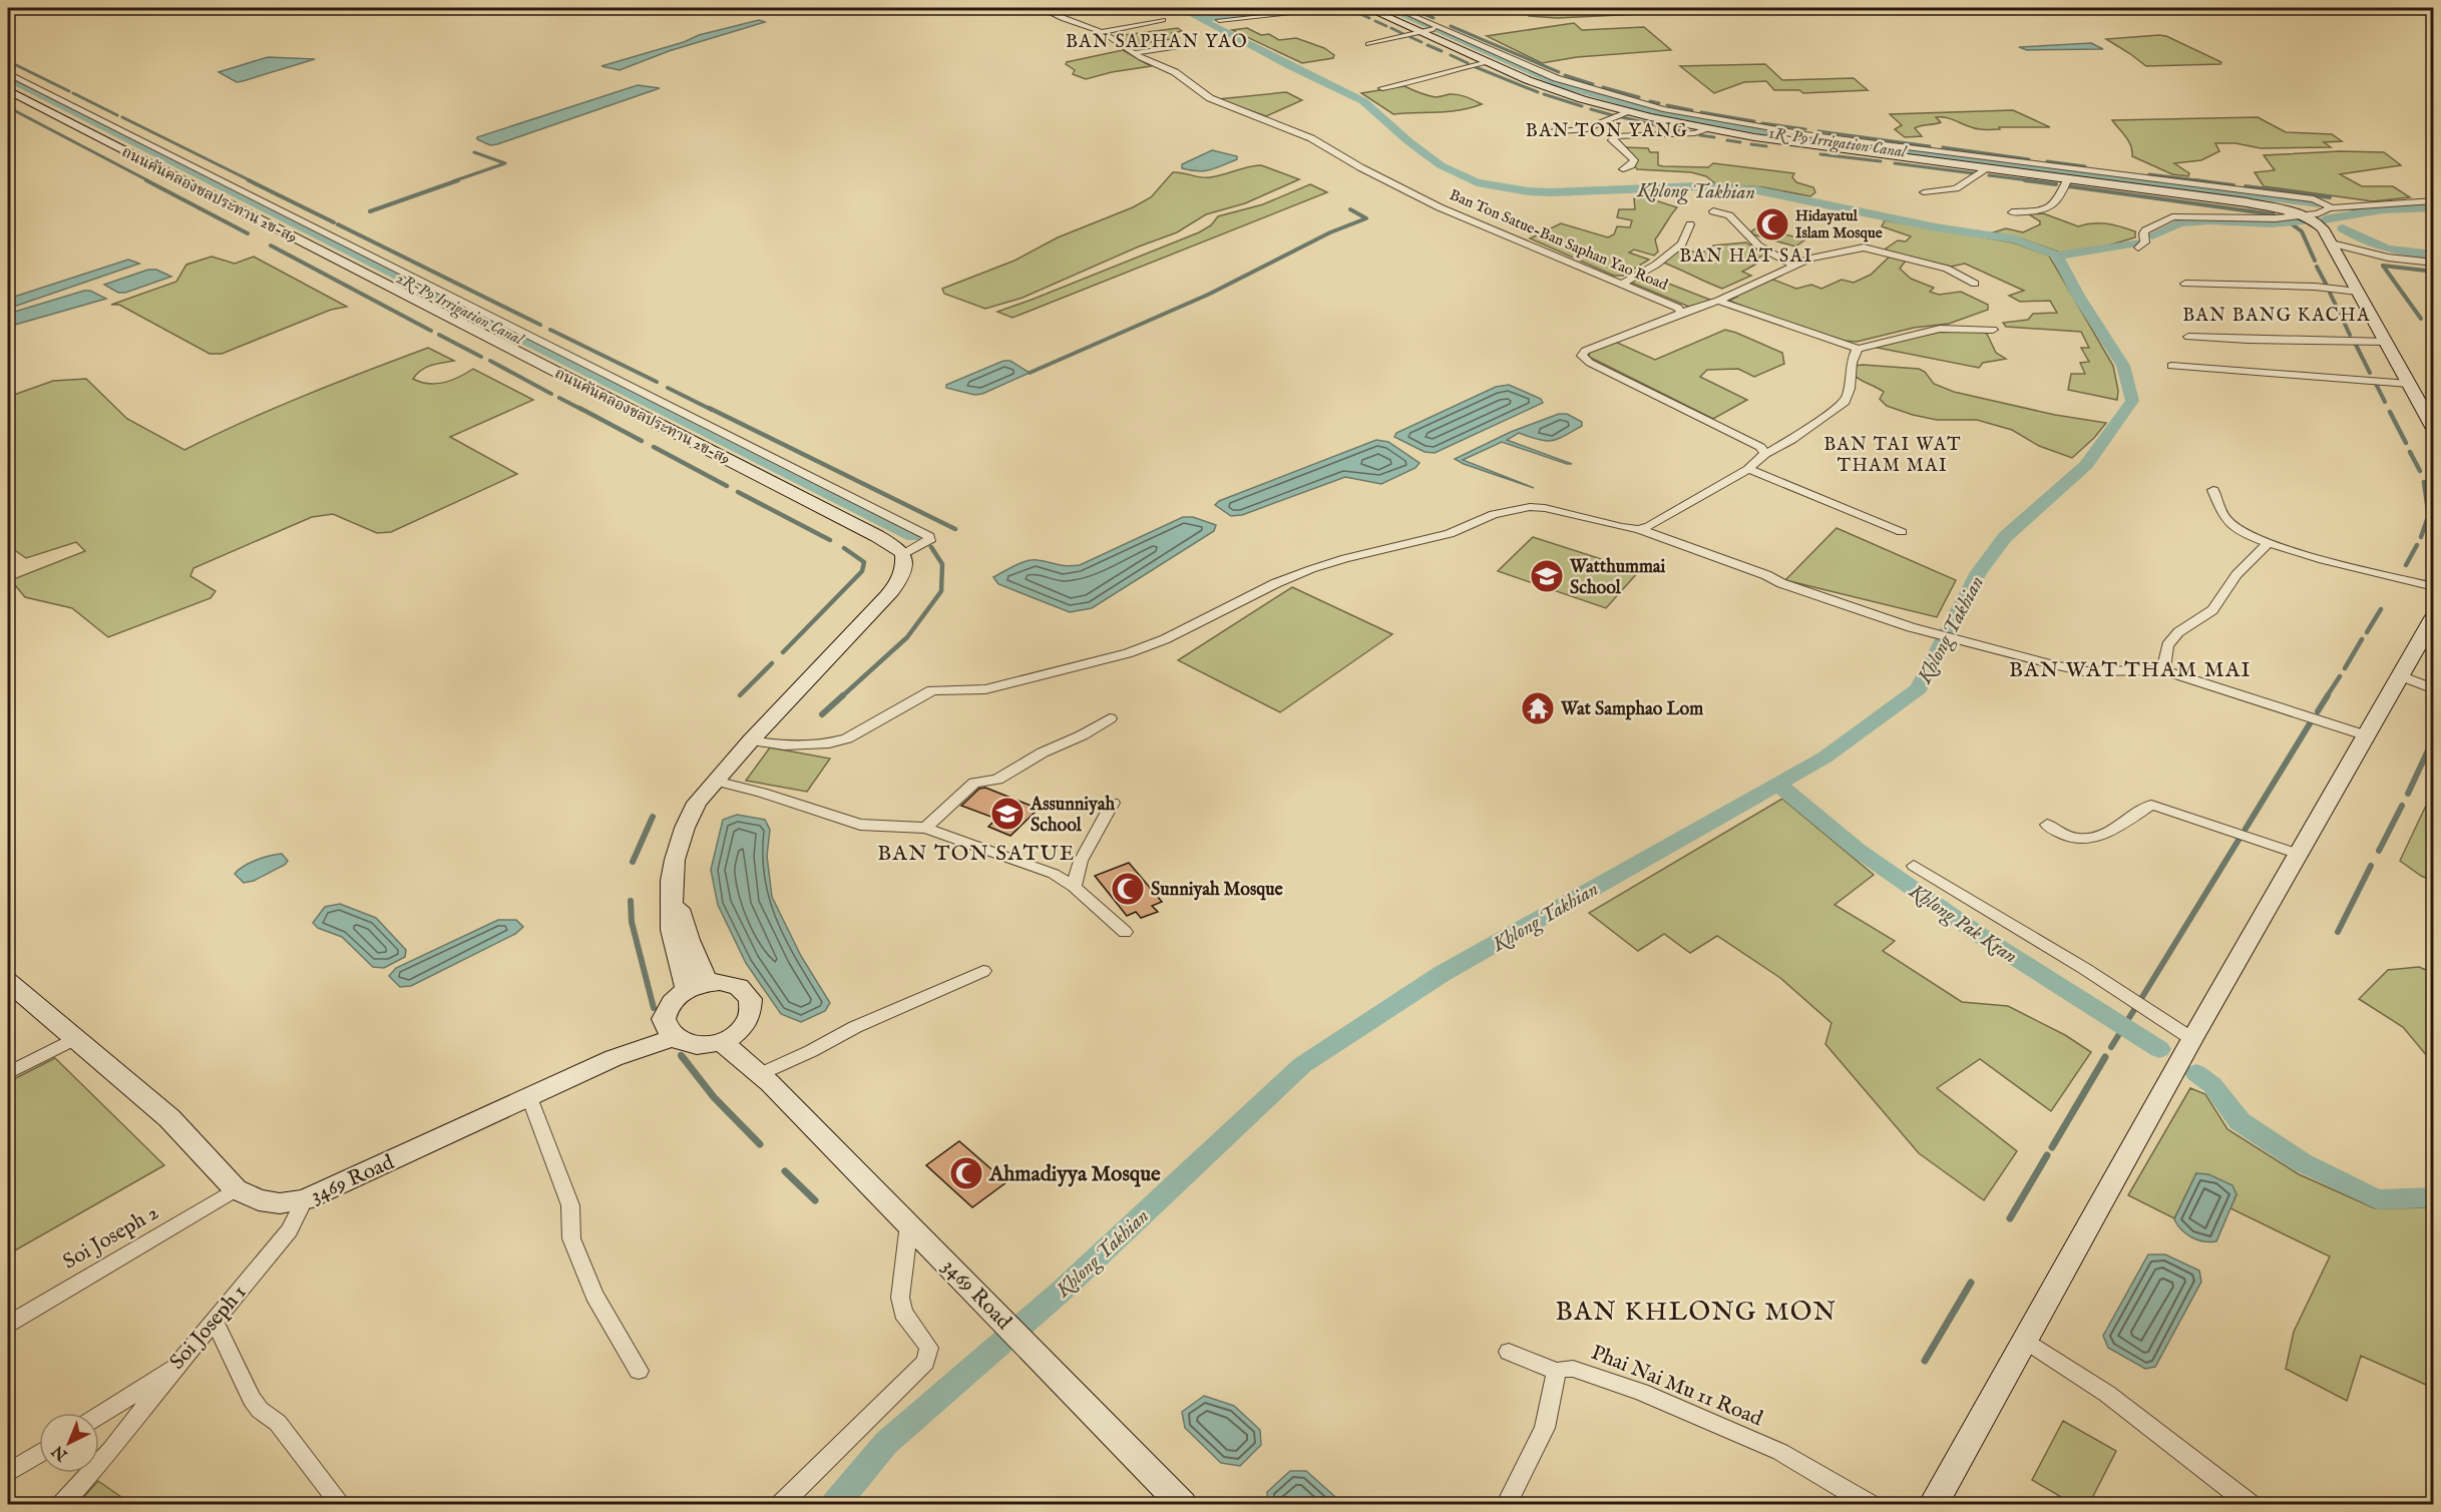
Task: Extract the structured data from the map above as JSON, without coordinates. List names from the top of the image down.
{
  "streets": {
    "street": [
      "ถนนคันคลองชลประทาน 2ข-ส9",
      "Ban Ton Satue-Ban Saphan Yao Road",
      "3469 Road",
      "Soi Joseph 2",
      "Soi Joseph 1",
      "Phai Nai Mu 11 Road"
    ]
  },
  "crossings": [
    ["3469 Road", "Soi Joseph 2"],
    ["3469 Road", "Soi Joseph 1"]
  ],
  "districts": [
    "BAN SAPHAN YAO",
    "BAN TON YANG",
    "BAN HAT SAI",
    "BAN BANG KACHA",
    "BAN TAI WAT THAM MAI",
    "BAN WAT THAM MAI",
    "BAN TON SATUE",
    "BAN KHLONG MON"
  ],
  "water": [
    "1R-P9 Irrigation Canal",
    "Khlong Takhian",
    "2R-P9 Irrigation Canal",
    "Khlong Pak Kran"
  ],
  "places": {
    "mosque": ["Hidayatul Islam Mosque", "Sunniyah Mosque", "Ahmadiyya Mosque"],
    "school or university": ["Watthummai School", "Assunniyah School"],
    "temple": ["Wat Samphao Lom"]
  },
  "north": "bottom left"
}
